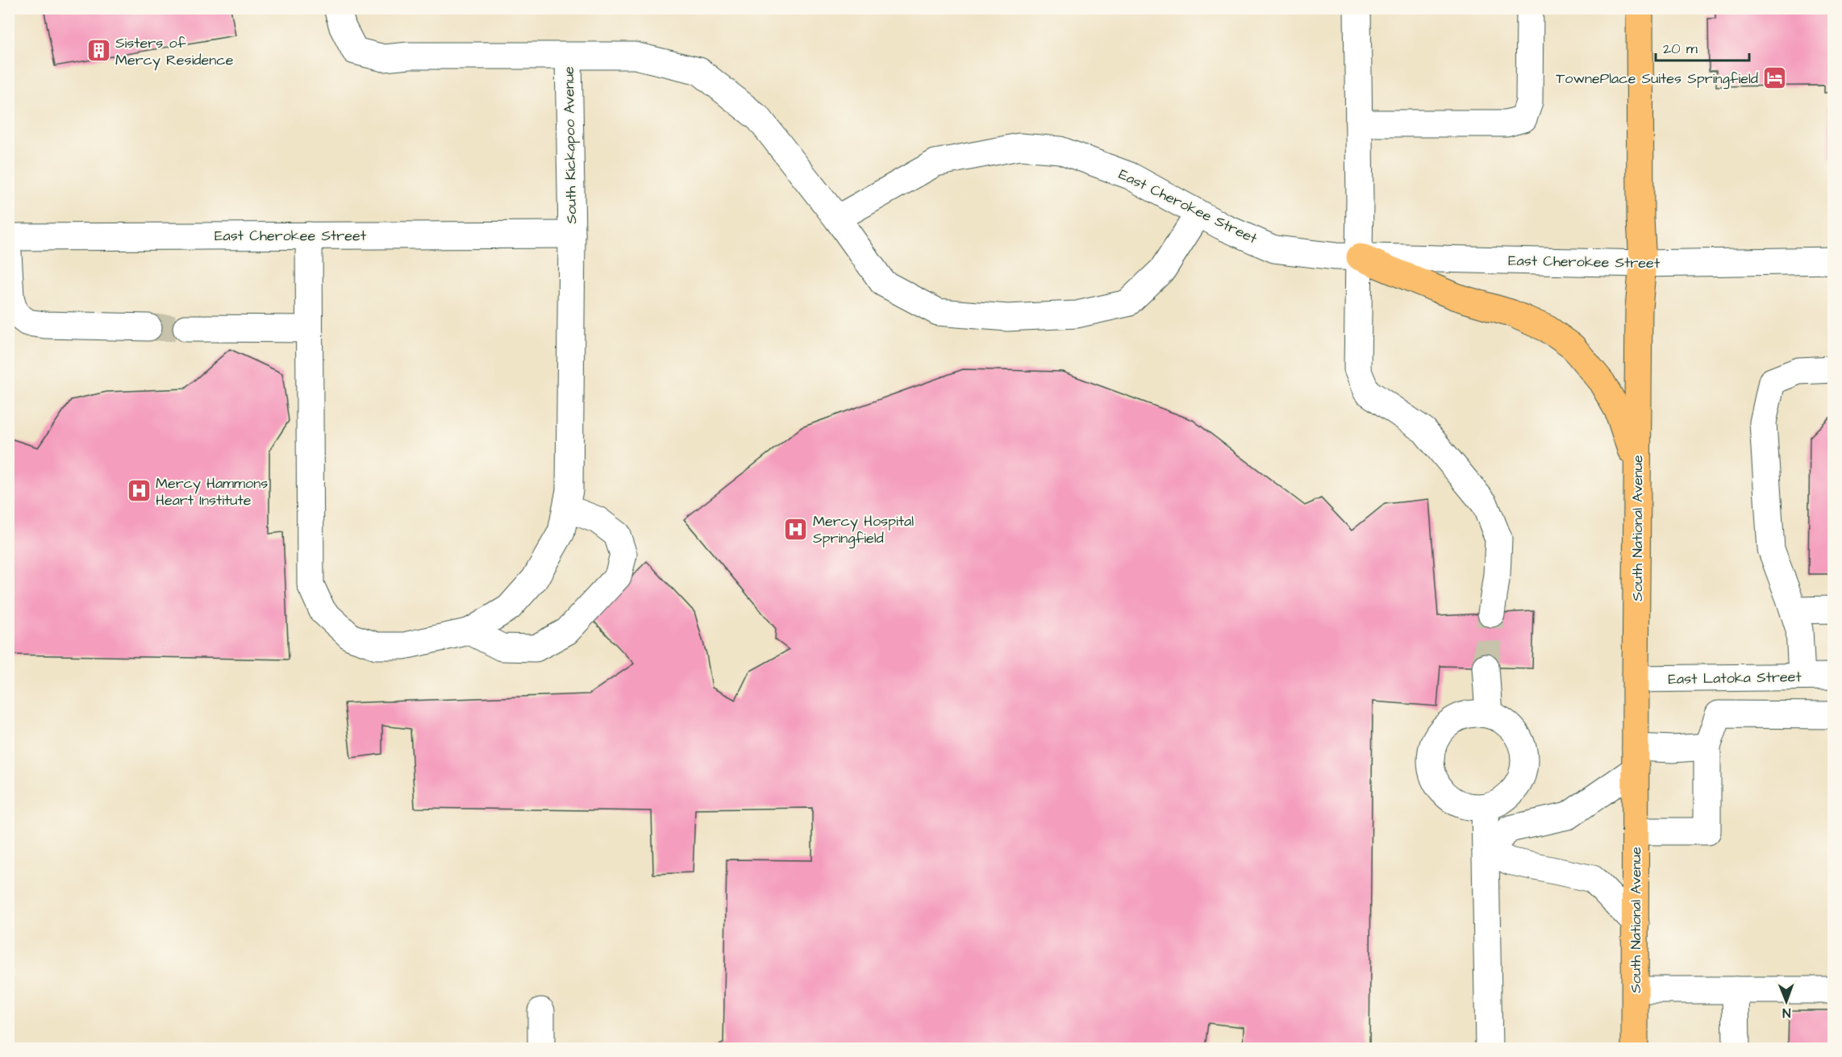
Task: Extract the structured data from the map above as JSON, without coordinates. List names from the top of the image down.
{
  "streets": {
    "main road": ["South National Avenue"],
    "street": ["South Kickapoo Avenue", "East Cherokee Street", "East Latoka Street"]
  },
  "crossings": [
    ["South Kickapoo Avenue", "East Cherokee Street"],
    ["East Cherokee Street", "South National Avenue"],
    ["South National Avenue", "East Latoka Street"]
  ],
  "places": {
    "building": ["Sisters of Mercy Residence"],
    "hotel": ["TownePlace Suites Springfield"],
    "hospital": ["Mercy Hammons Heart Institute", "Mercy Hospital Springfield"]
  },
  "scale_bar": "20 m",
  "north": "bottom"
}
